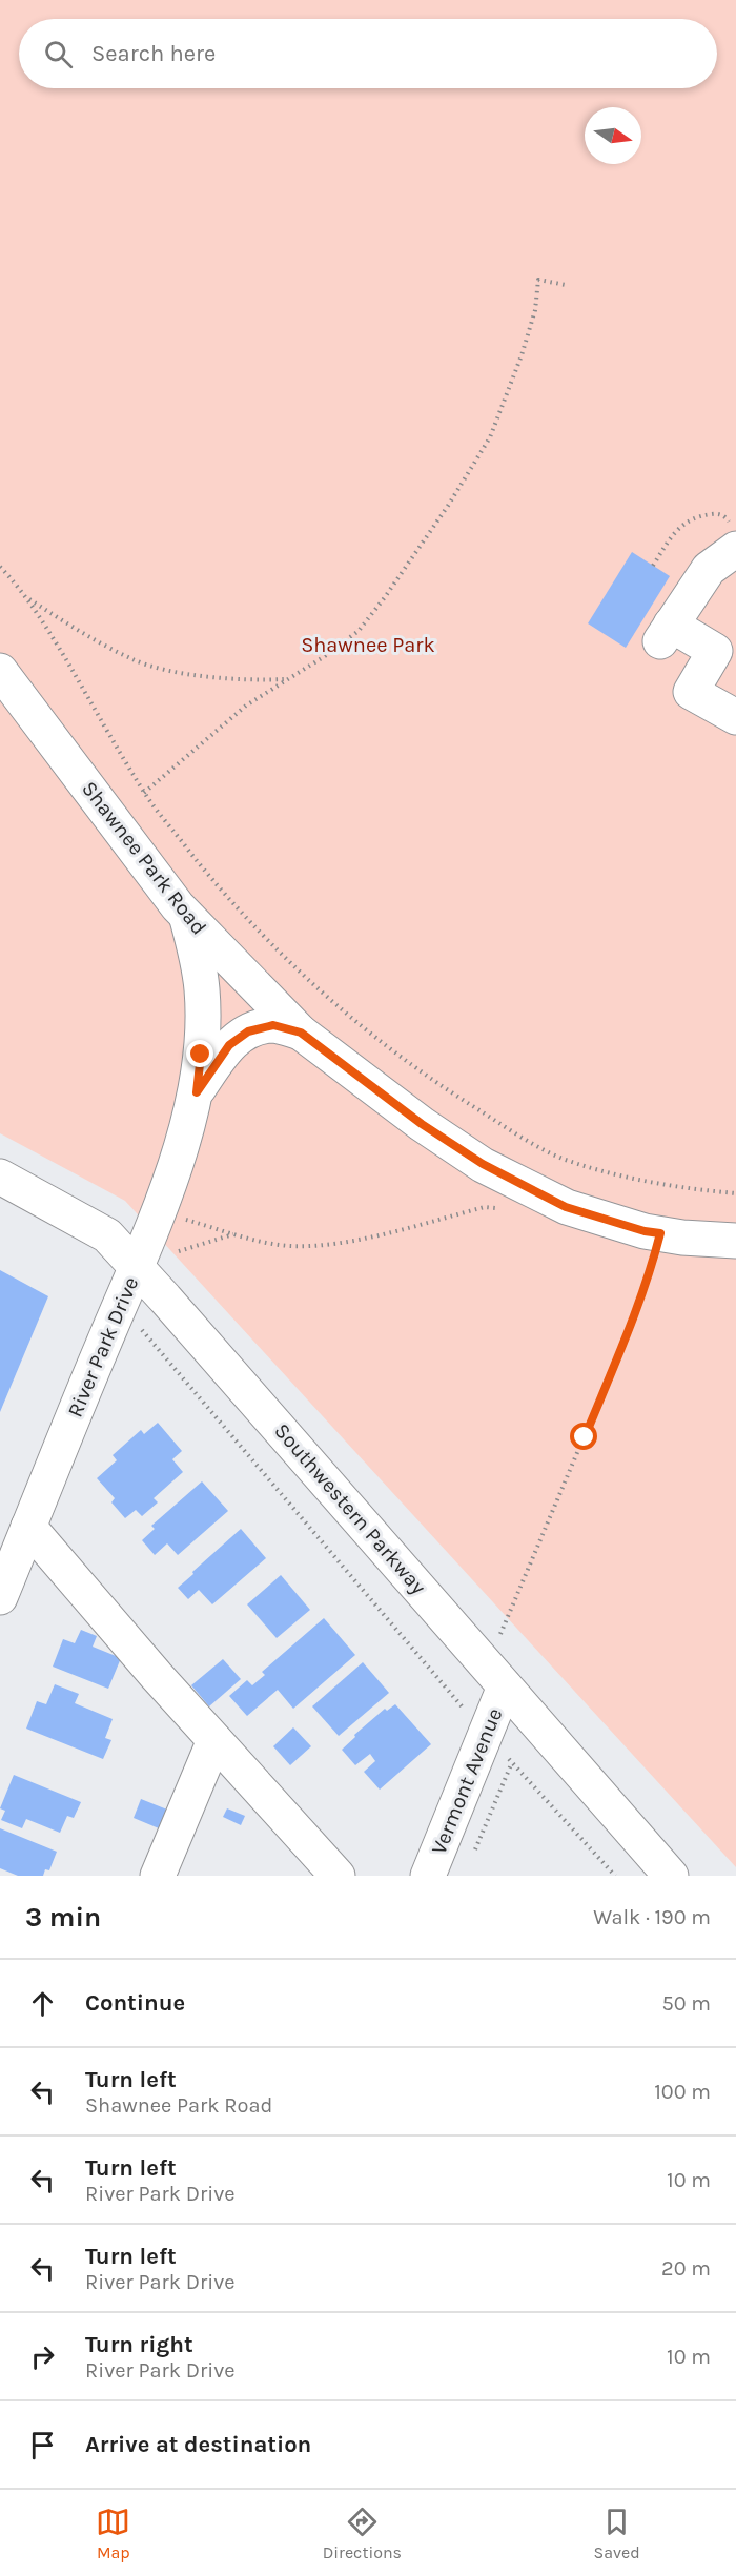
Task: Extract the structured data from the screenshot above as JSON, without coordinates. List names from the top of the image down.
{
  "streets": {
    "street": [
      "Shawnee Park Road",
      "River Park Drive",
      "Southwestern Parkway",
      "Vermont Avenue"
    ]
  },
  "crossings": [
    ["Shawnee Park Road", "River Park Drive"],
    ["River Park Drive", "Southwestern Parkway"],
    ["Southwestern Parkway", "Vermont Avenue"]
  ],
  "parks": ["Shawnee Park"],
  "north": "right",
  "page": {
    "search": "Search here",
    "heading": ["3 min", "Walk · 190 m"],
    "list": [
      ["Continue", "50 m"],
      ["Turn left", "Shawnee Park Road", "100 m"],
      ["Turn left", "River Park Drive", "10 m"],
      ["Turn left", "River Park Drive", "20 m"],
      ["Turn right", "River Park Drive", "10 m"],
      "Arrive at destination"
    ],
    "nav": ["Map", "Directions", "Saved"]
  }
}
